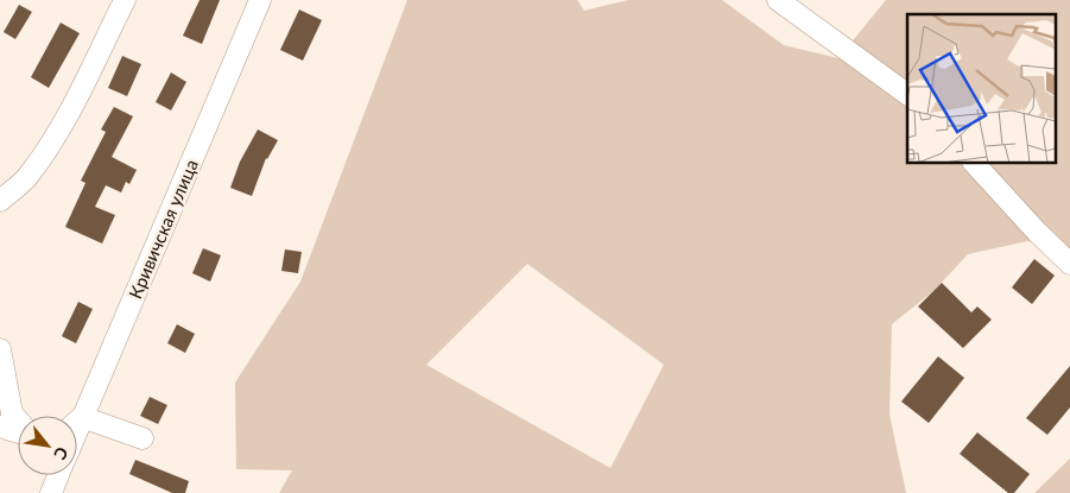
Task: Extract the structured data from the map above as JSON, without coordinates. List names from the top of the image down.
{
  "streets": {
    "street": ["Кривичская улица"]
  },
  "north": "bottom right"
}
